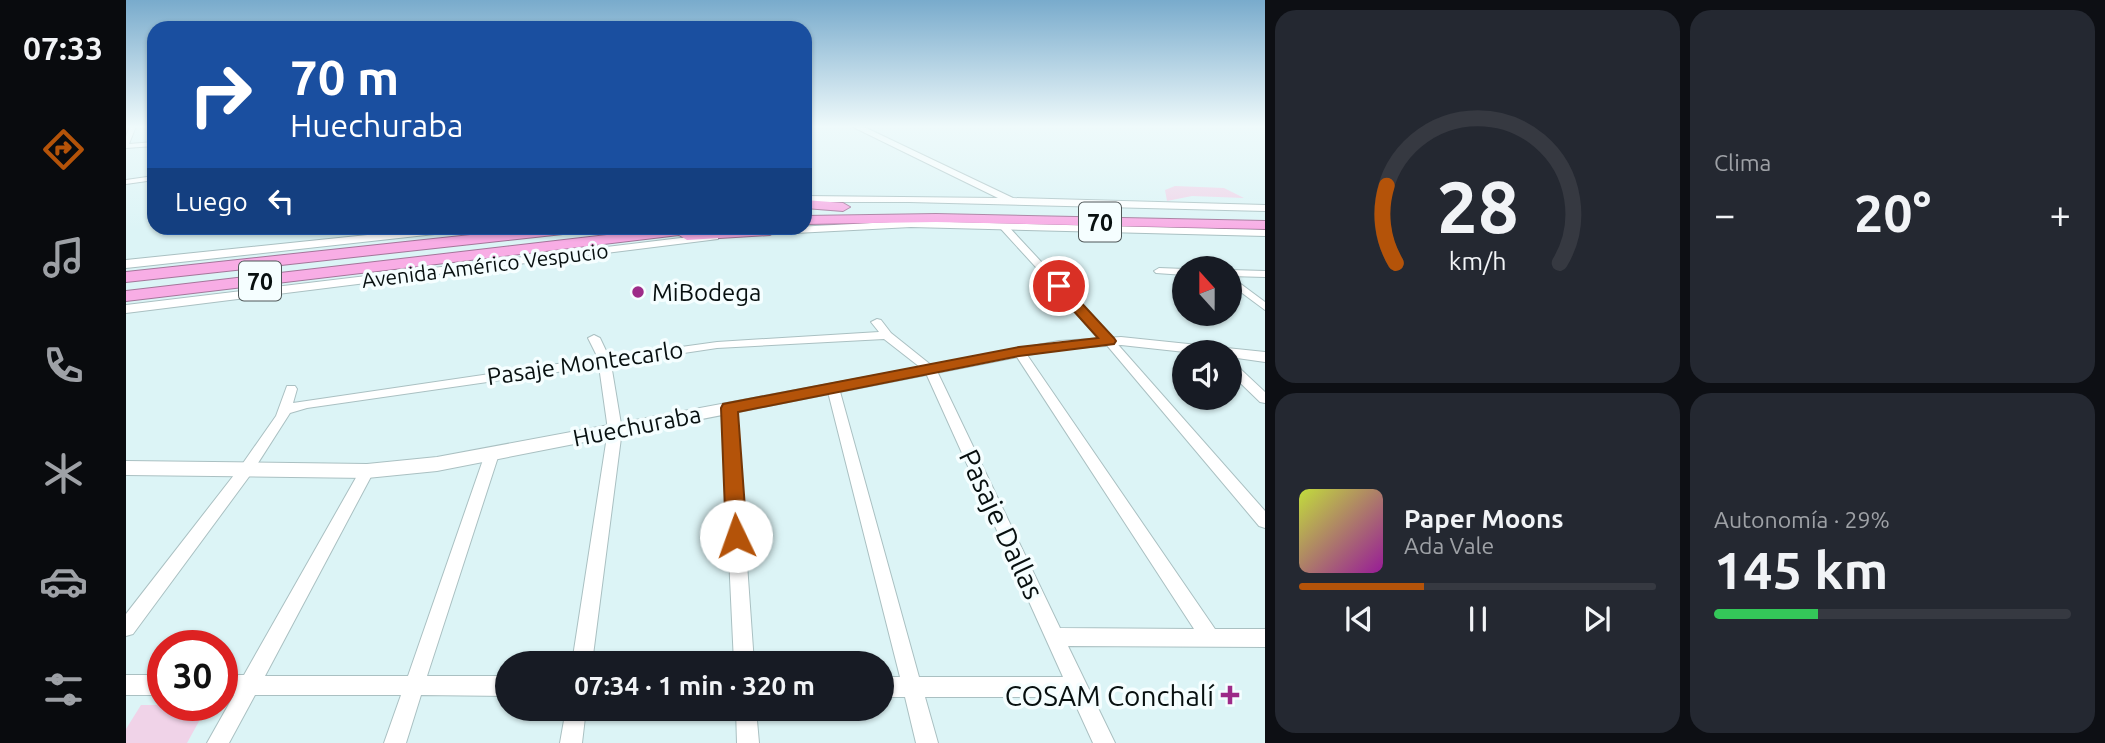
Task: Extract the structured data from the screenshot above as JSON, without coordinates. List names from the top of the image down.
{
  "streets": {
    "highway": ["70"],
    "main road": ["Avenida Américo Vespucio", "Huechuraba"],
    "street": ["Pasaje Montecarlo", "Pasaje Dallas"]
  },
  "crossings": [
    ["Pasaje Montecarlo", "Pasaje Dallas"],
    ["Huechuraba", "Pasaje Dallas"]
  ],
  "places": {
    "other": ["MiBodega"],
    "health": ["COSAM Conchalí"]
  },
  "north": "top",
  "page": {
    "tabs": "07:33",
    "tile": [
      "Clima",
      ["Autonomía · 29%", "145 km"]
    ],
    "turn": ["70 m", "Huechuraba"],
    "then": "Luego",
    "heat": ["−", "20°", "+"],
    "song": ["Paper Moons", "Ada Vale"],
    "limit": "30",
    "trip": "07:34 · 1 min · 320 m",
    "gauge": ["28", "km/h"]
  }
}
